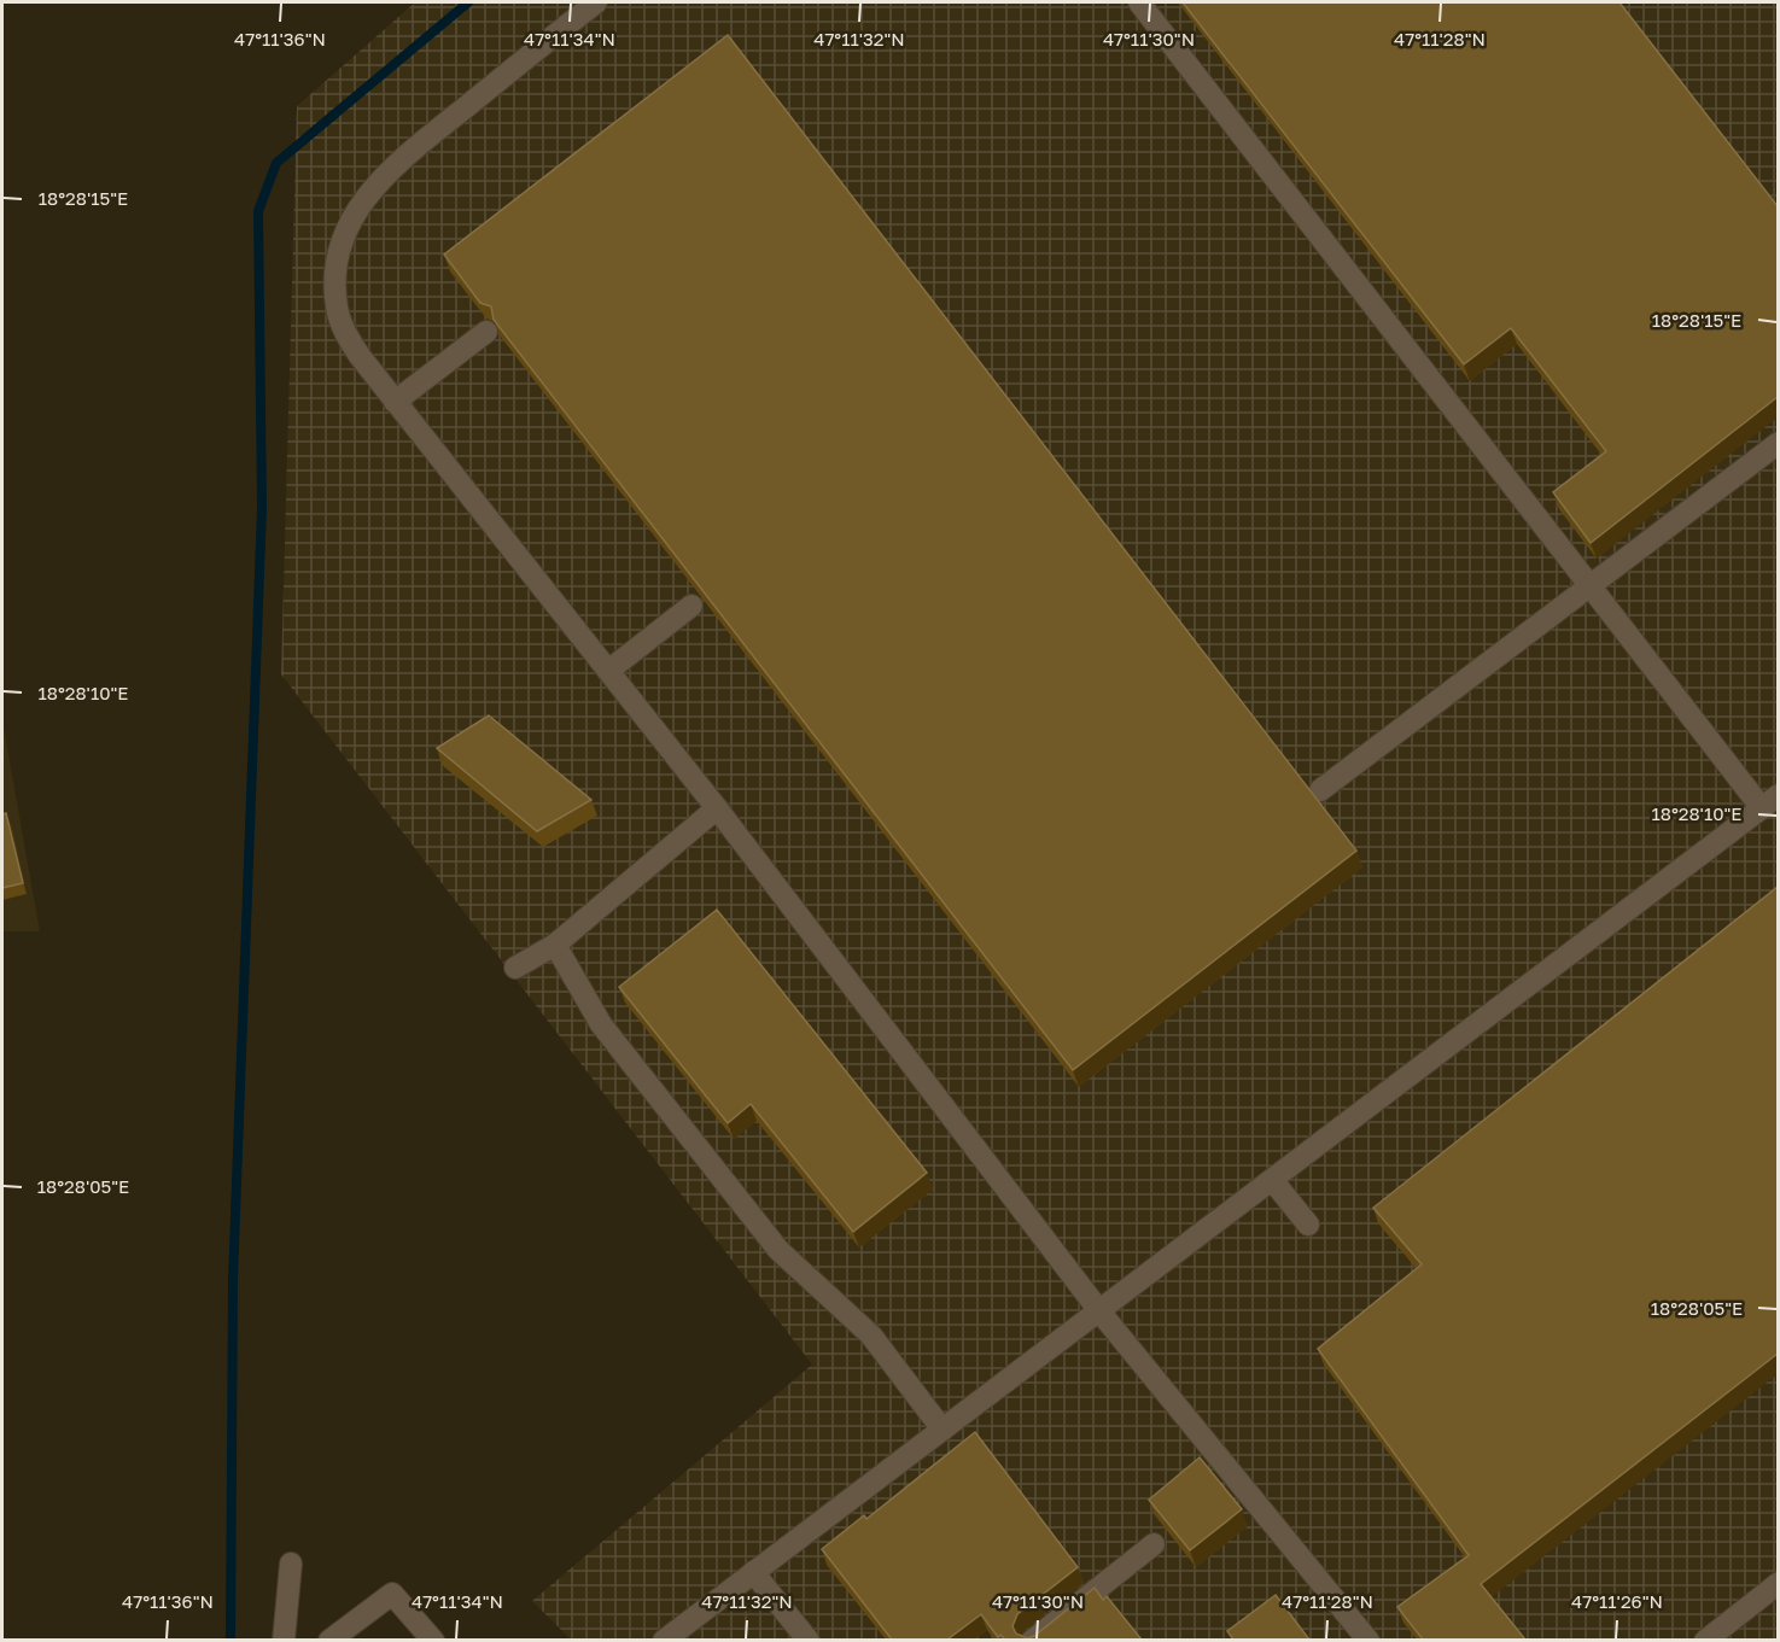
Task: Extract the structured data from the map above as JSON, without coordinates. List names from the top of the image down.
{
  "coordinates": [
    "47°11'36\"N",
    "47°11'34\"N",
    "47°11'32\"N",
    "47°11'30\"N",
    "47°11'28\"N",
    "18°28'15\"E",
    "18°28'10\"E",
    "18°28'05\"E",
    "47°11'26\"N"
  ]
}
